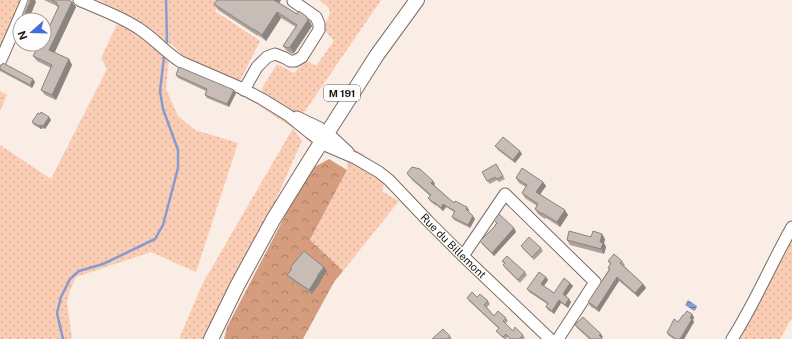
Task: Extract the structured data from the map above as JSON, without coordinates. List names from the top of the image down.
{
  "streets": {
    "main road": ["M 191"],
    "street": ["Rue du Billemont"]
  },
  "crossings": [
    ["M 191", "Rue du Billemont"]
  ],
  "north": "left"
}
